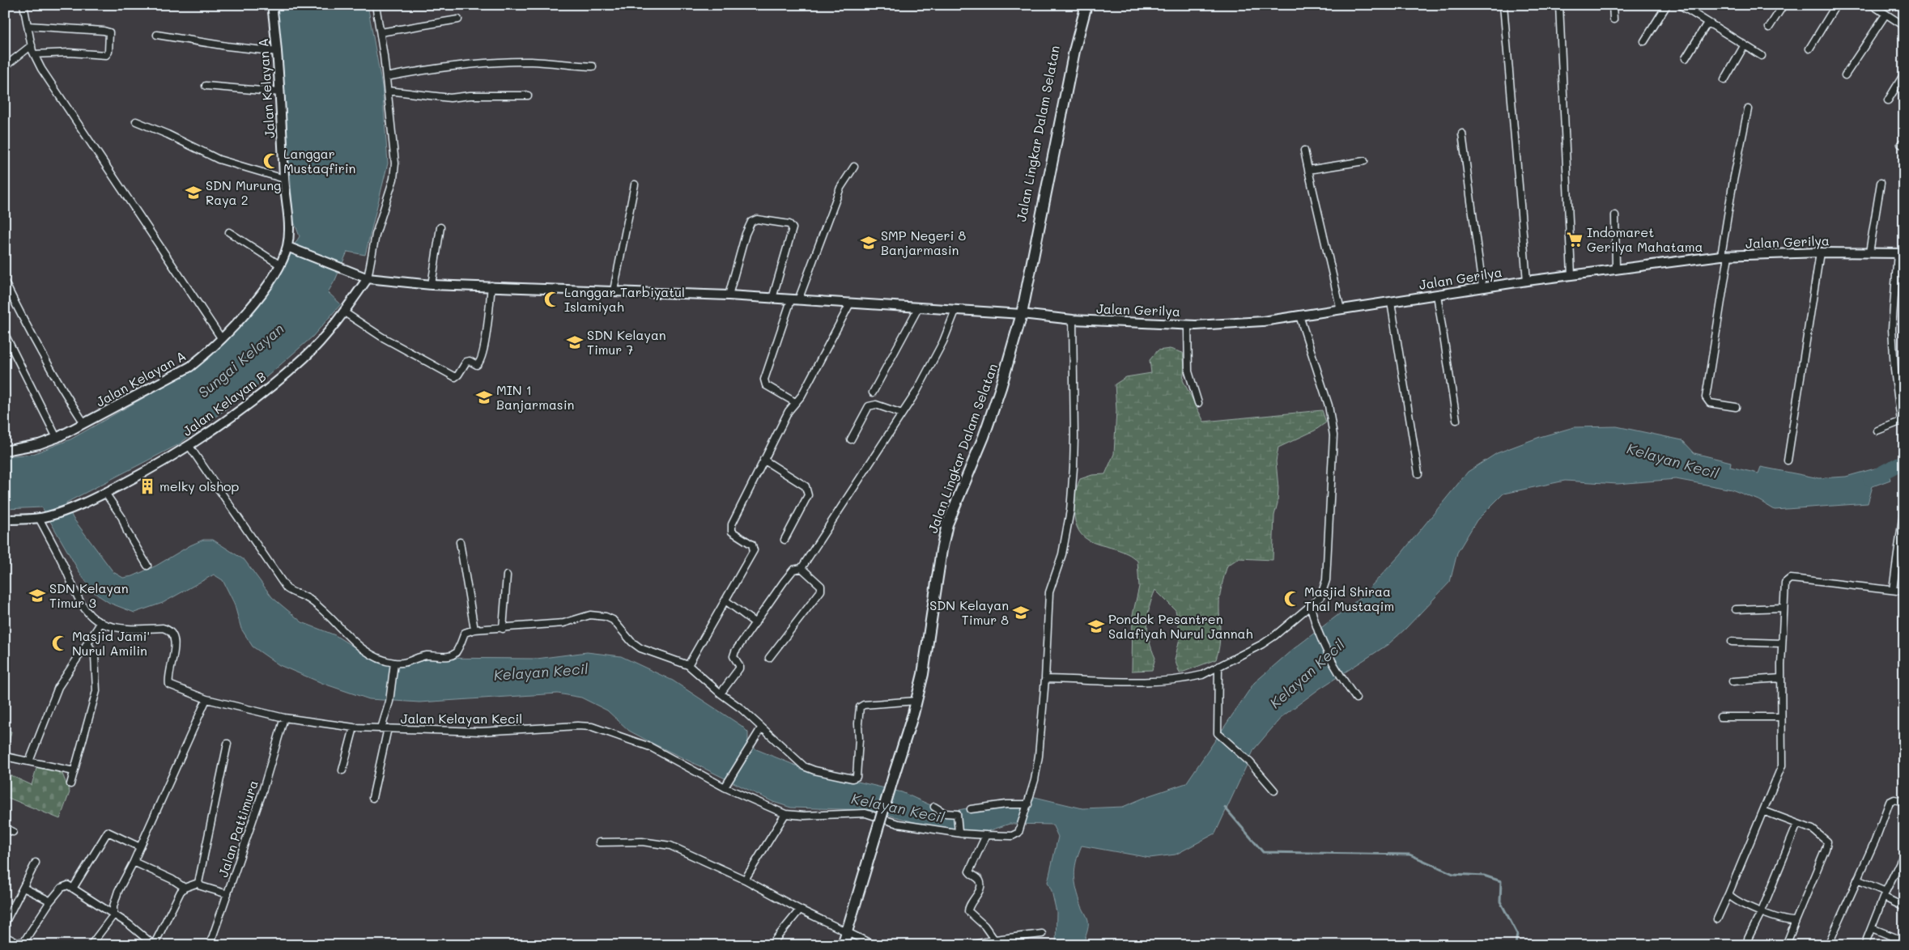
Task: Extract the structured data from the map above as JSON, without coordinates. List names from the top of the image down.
{
  "streets": {
    "main road": ["Jalan Lingkar Dalam Selatan"],
    "street": [
      "Jalan Kelayan A",
      "Jalan Gerilya",
      "Jalan Kelayan B",
      "Jalan Kelayan Kecil",
      "Jalan Pattimura"
    ]
  },
  "crossings": [
    ["Jalan Kelayan A", "Jalan Gerilya"],
    ["Jalan Lingkar Dalam Selatan", "Jalan Gerilya"],
    ["Jalan Gerilya", "Jalan Kelayan B"],
    ["Jalan Kelayan Kecil", "Jalan Pattimura"]
  ],
  "water": ["Sungai Kelayan", "Kelayan Kecil"],
  "places": {
    "mosque": [
      "Langgar Mustaqfirin",
      "Langgar Tarbiyatul Islamiyah",
      "Masjid Shiraa Thal Mustaqim",
      "Masjid Jami' Nurul Amilin"
    ],
    "school or university": [
      "SDN Murung Raya 2",
      "SMP Negeri 8 Banjarmasin",
      "SDN Kelayan Timur 7",
      "MIN 1 Banjarmasin",
      "SDN Kelayan Timur 3",
      "SDN Kelayan Timur 8",
      "Pondok Pesantren Salafiyah Nurul Jannah"
    ],
    "supermarket": ["Indomaret Gerilya Mahatama"],
    "building": ["melky olshop"]
  }
}
